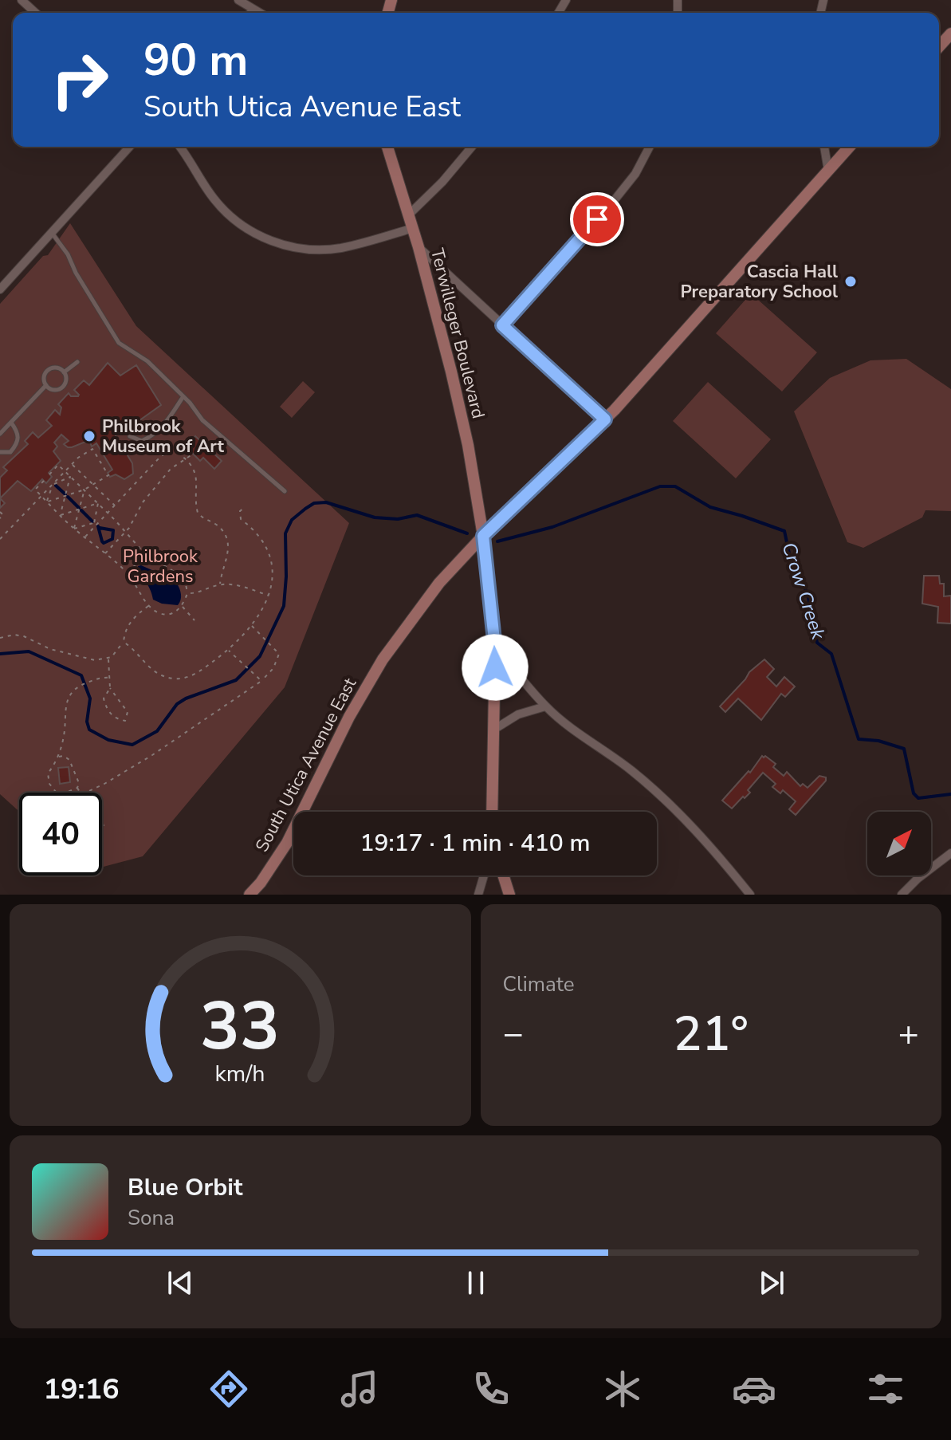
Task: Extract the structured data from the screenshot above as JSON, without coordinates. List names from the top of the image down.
{
  "streets": {
    "street": ["Terwilleger Boulevard", "South Utica Avenue East"]
  },
  "crossings": [
    ["Terwilleger Boulevard", "South Utica Avenue East"]
  ],
  "water": ["Crow Creek"],
  "parks": ["Philbrook Gardens"],
  "places": ["Cascia Hall Preparatory School", "Philbrook Museum of Art"],
  "north": "top right",
  "page": {
    "turn": ["90 m", "South Utica Avenue East"],
    "limit": "40",
    "trip": "19:17 · 1 min · 410 m",
    "tile": "Climate",
    "heat": ["−", "21°", "+"],
    "song": ["Blue Orbit", "Sona"],
    "tabs": "19:16",
    "gauge": ["33", "km/h"]
  }
}
